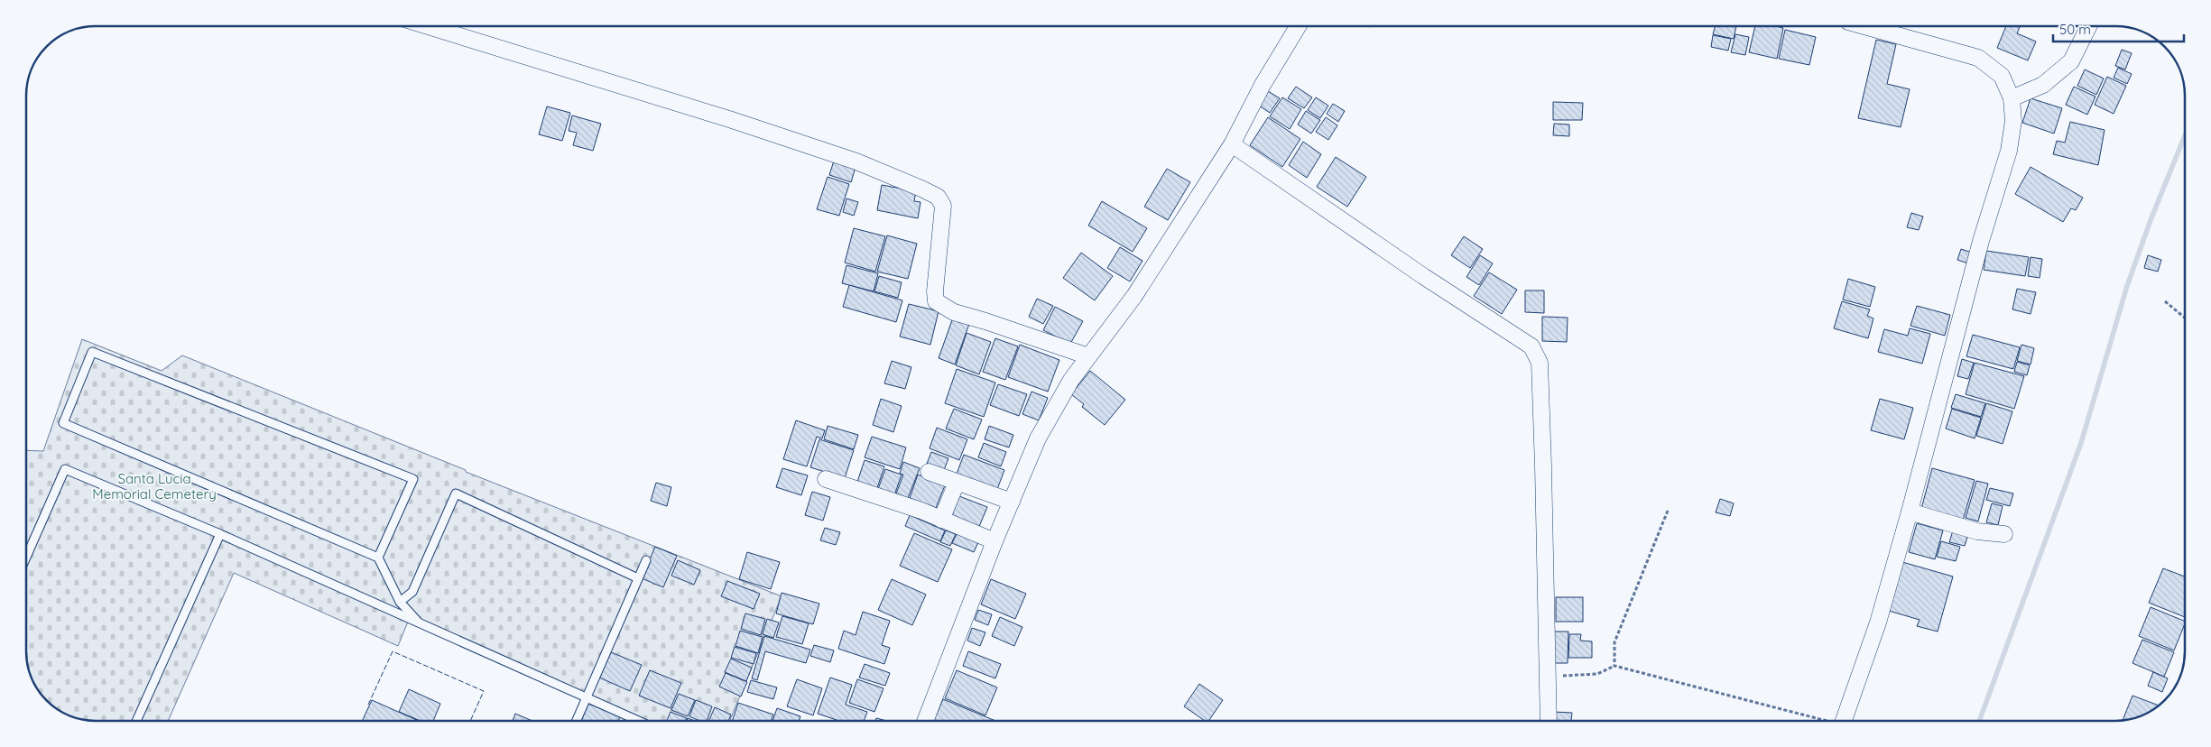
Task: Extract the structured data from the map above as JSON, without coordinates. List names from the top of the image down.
{
  "parks": ["Santa Lucia Memorial Cemetery"],
  "scale_bar": "50 m"
}
